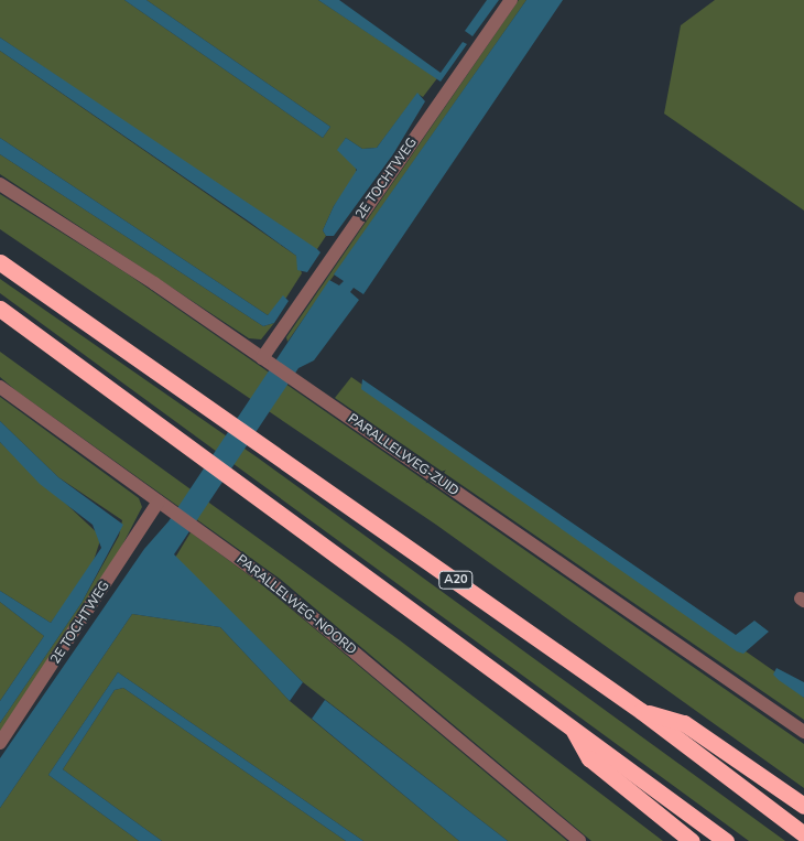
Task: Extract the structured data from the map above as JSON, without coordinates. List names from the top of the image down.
{
  "streets": {
    "highway": ["A20"],
    "street": ["2E TOCHTWEG", "PARALLELWEG-ZUID", "PARALLELWEG-NOORD"]
  },
  "crossings": [
    ["2E TOCHTWEG", "PARALLELWEG-ZUID"],
    ["2E TOCHTWEG", "PARALLELWEG-NOORD"]
  ]
}
